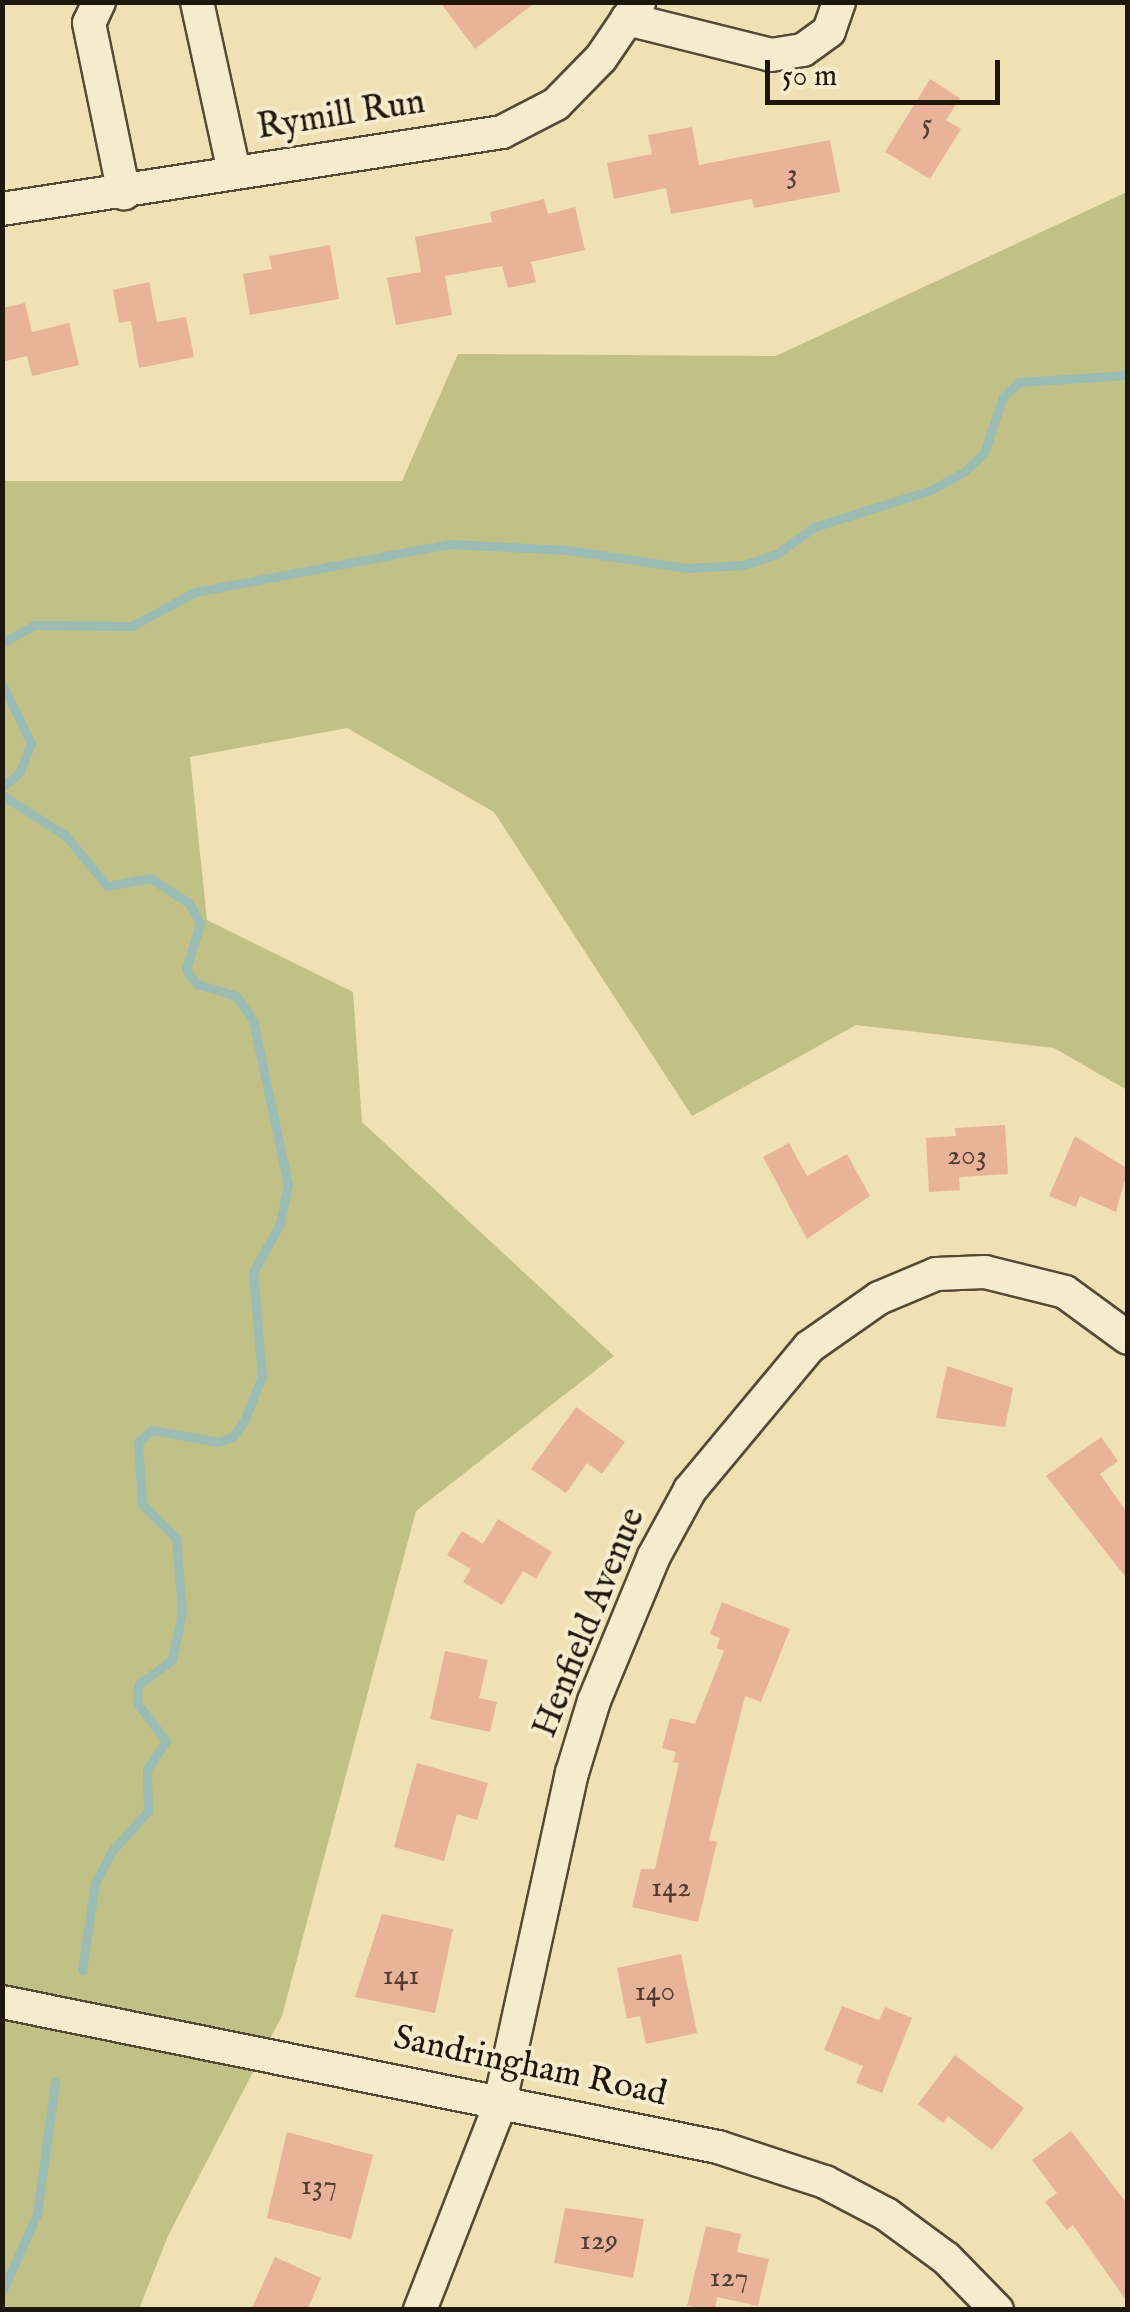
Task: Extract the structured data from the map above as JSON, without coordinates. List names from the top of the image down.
{
  "streets": {
    "street": ["Rymill Run", "Henfield Avenue", "Sandringham Road"]
  },
  "crossings": [
    ["Henfield Avenue", "Sandringham Road"]
  ],
  "house_numbers": [
    "5",
    "3",
    "203",
    "142",
    "141",
    "140",
    "137",
    "129",
    "127"
  ],
  "scale_bar": "50 m"
}
